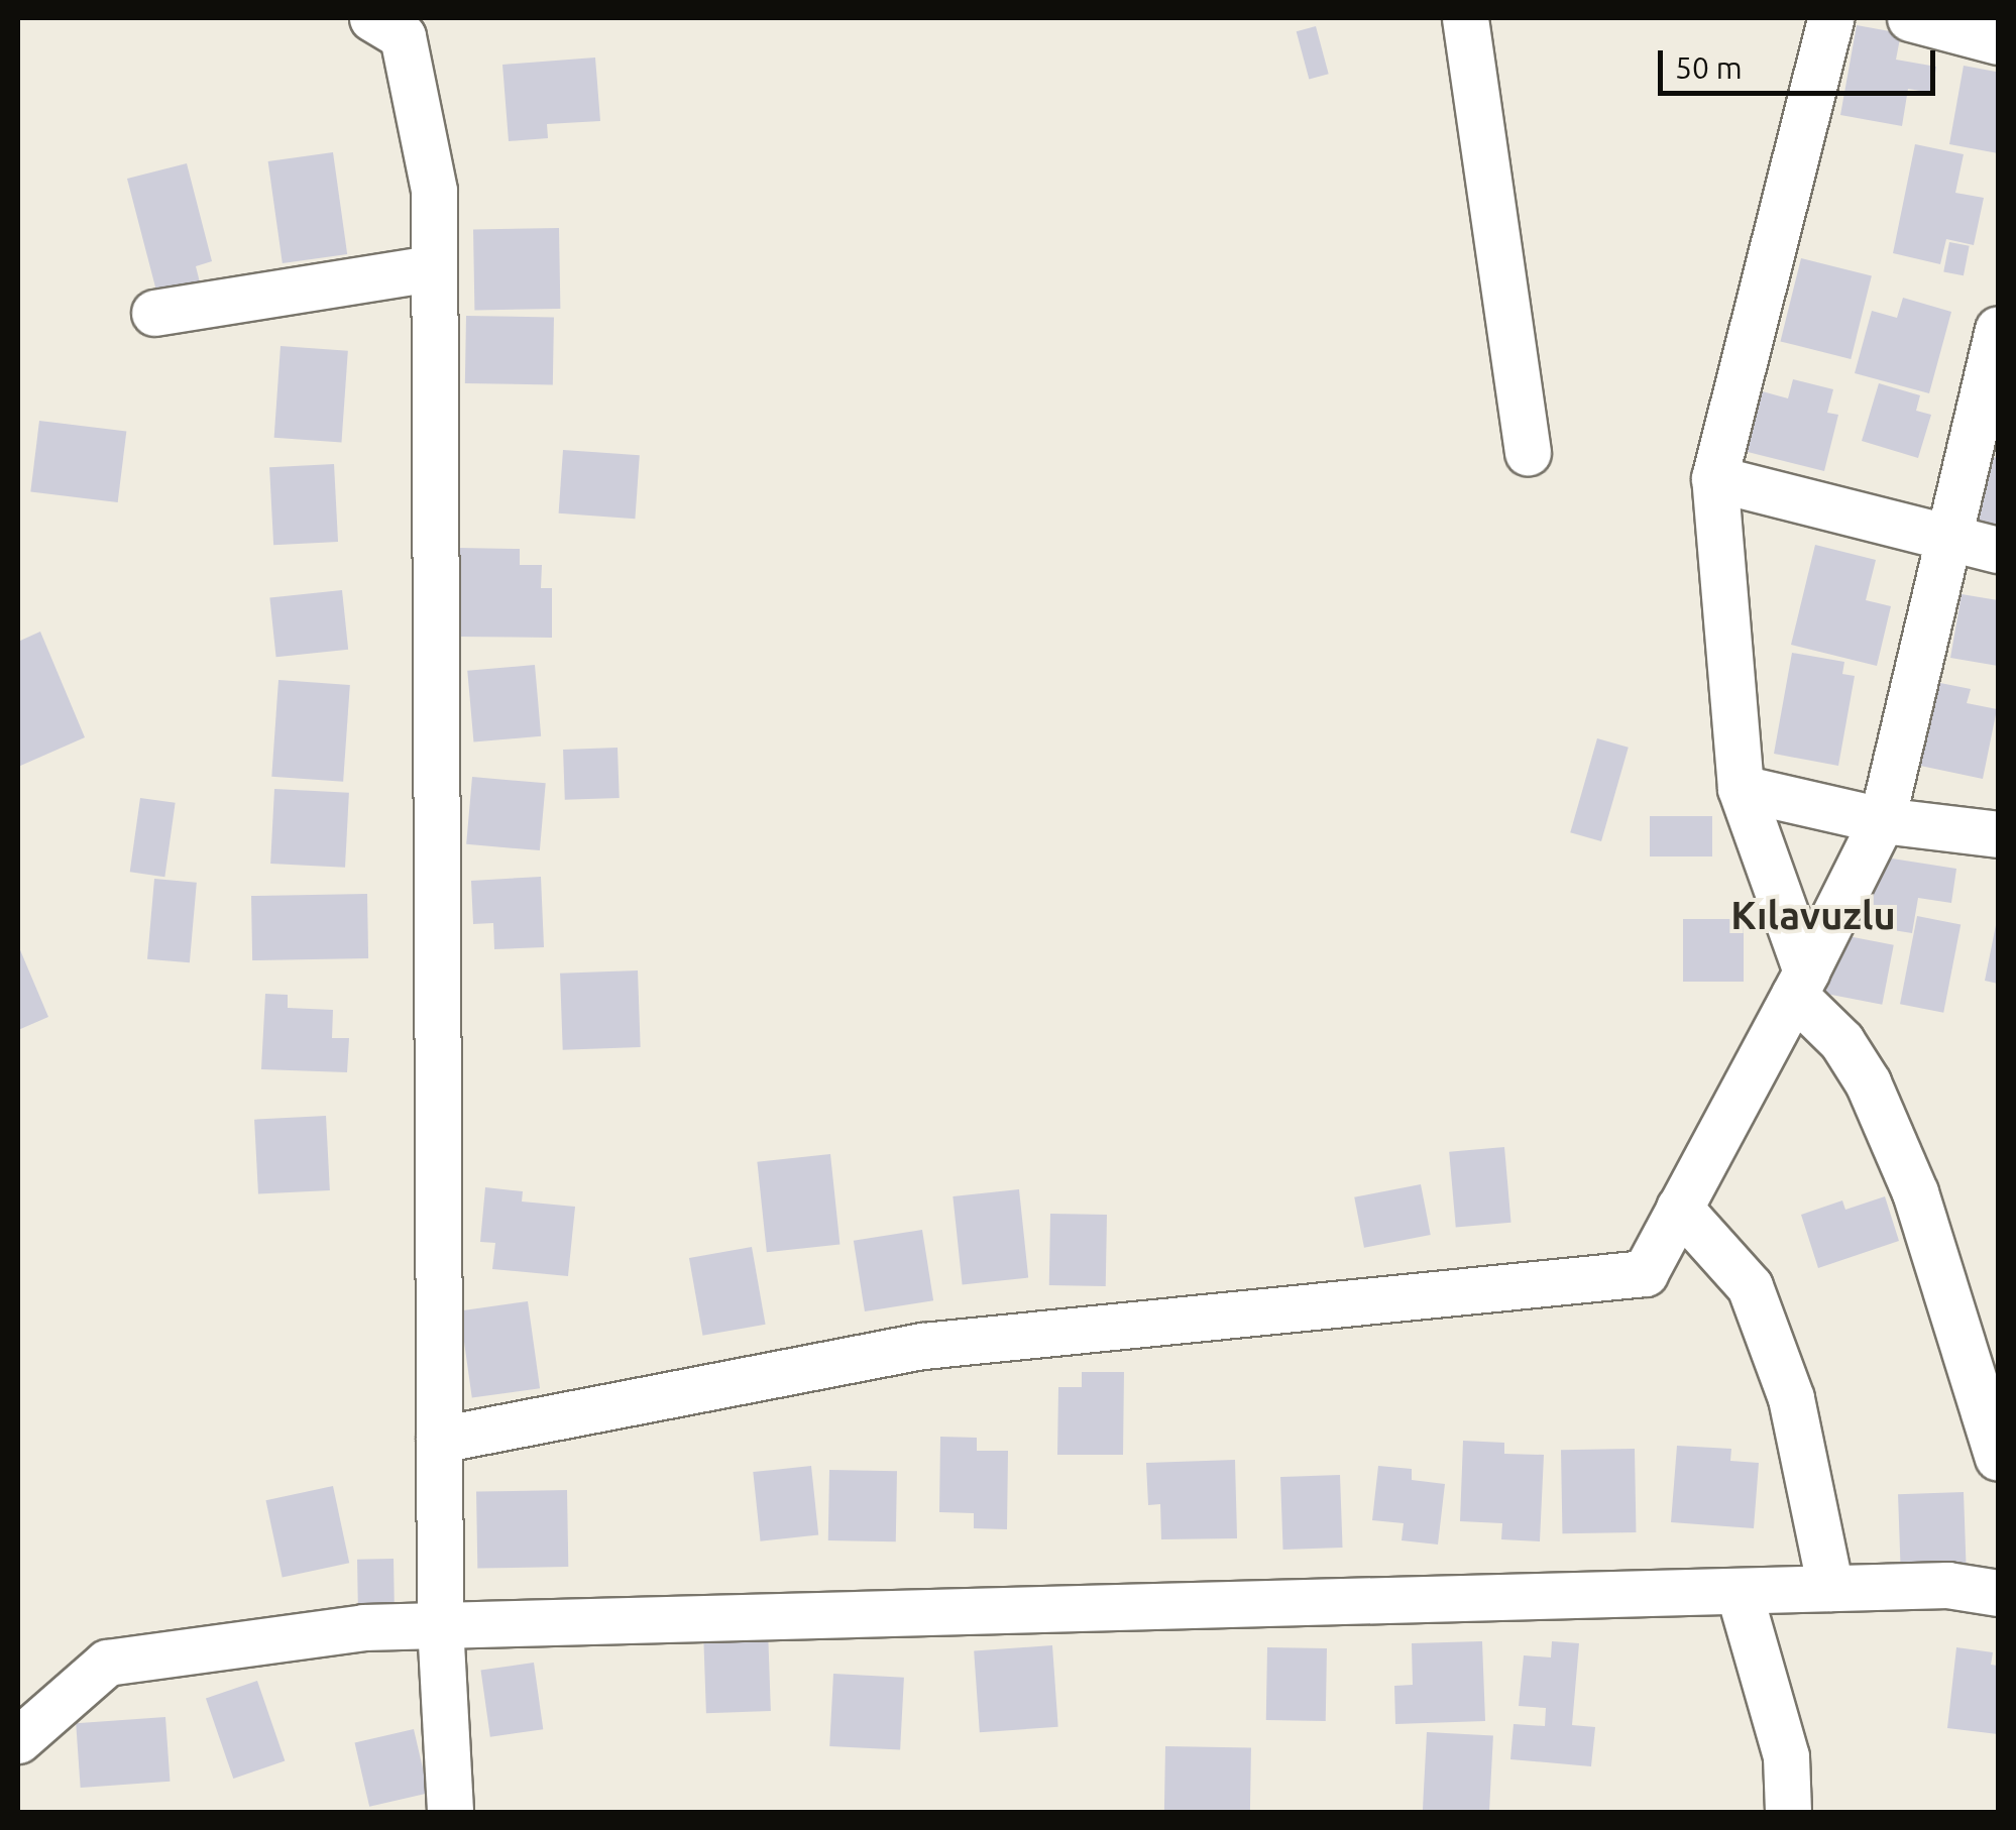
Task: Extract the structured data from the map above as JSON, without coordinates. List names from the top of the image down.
{
  "districts": ["Kılavuzlu"],
  "scale_bar": "50 m"
}
